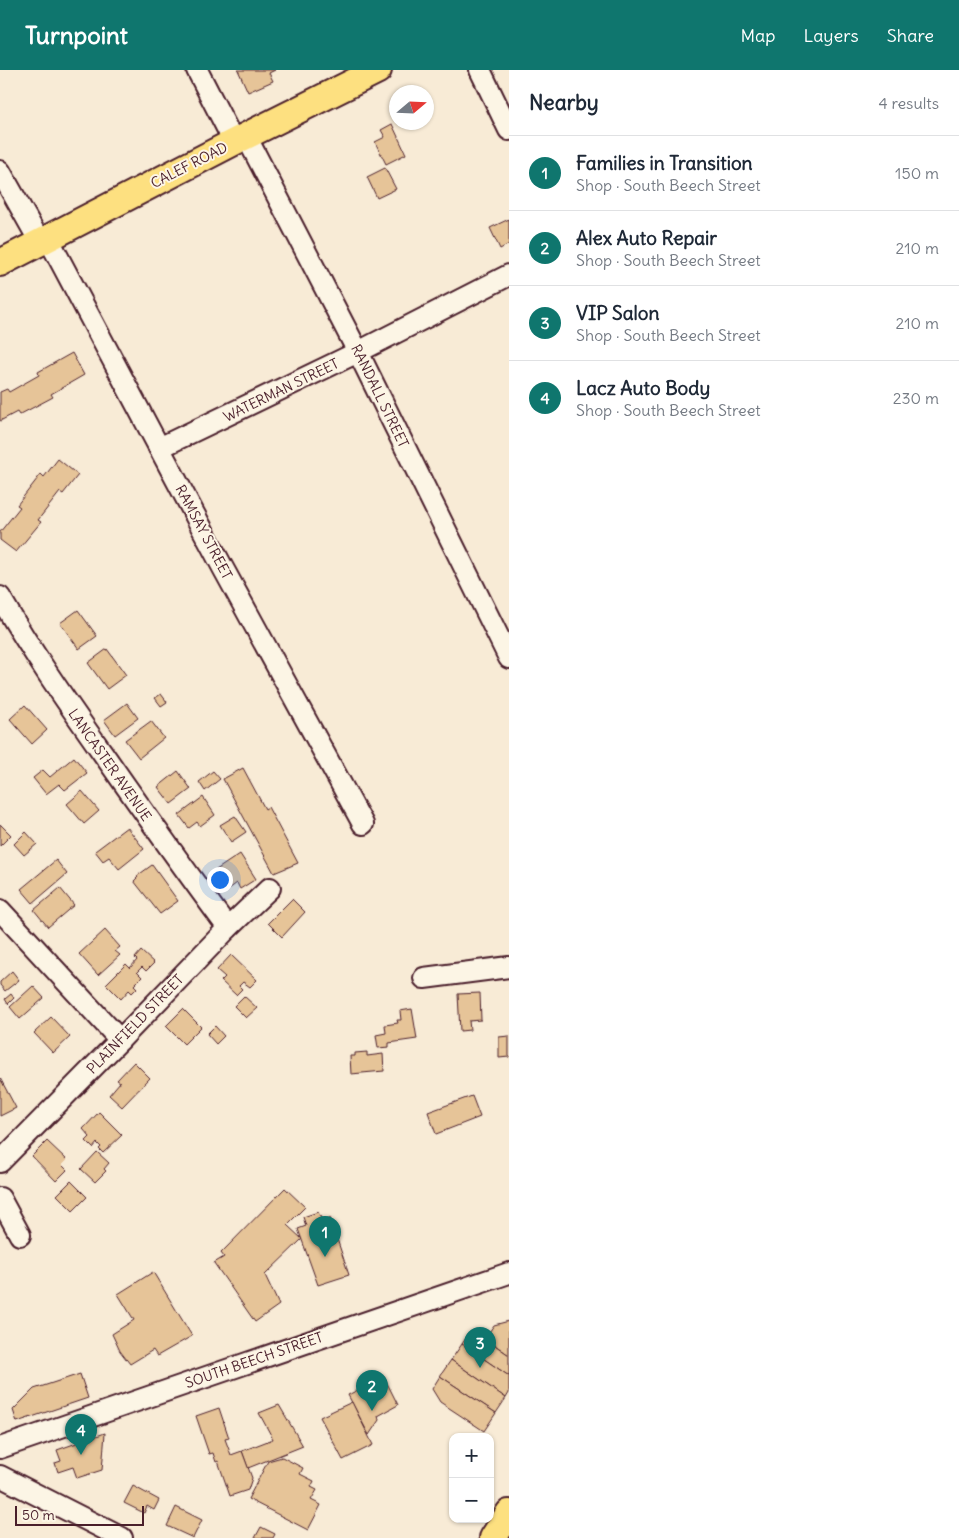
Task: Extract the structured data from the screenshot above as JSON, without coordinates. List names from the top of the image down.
{
  "streets": {
    "main road": ["CALEF ROAD"],
    "street": [
      "WATERMAN STREET",
      "RANDALL STREET",
      "RAMSAY STREET",
      "LANCASTER AVENUE",
      "PLAINFIELD STREET",
      "SOUTH BEECH STREET"
    ]
  },
  "crossings": [
    ["CALEF ROAD", "RANDALL STREET"],
    ["CALEF ROAD", "RAMSAY STREET"],
    ["WATERMAN STREET", "RANDALL STREET"],
    ["WATERMAN STREET", "RAMSAY STREET"],
    ["LANCASTER AVENUE", "PLAINFIELD STREET"]
  ],
  "scale_bar": "50 m",
  "north": "right",
  "page": {
    "header": "Turnpoint",
    "nav": ["Map", "Layers", "Share"],
    "heading": ["Nearby", "4 results"],
    "list": [
      {
        "mark": "1",
        "name": "Families in Transition",
        "note": "Shop · South Beech Street",
        "value": "150 m"
      },
      {
        "mark": "2",
        "name": "Alex Auto Repair",
        "note": "Shop · South Beech Street",
        "value": "210 m"
      },
      {
        "mark": "3",
        "name": "VIP Salon",
        "note": "Shop · South Beech Street",
        "value": "210 m"
      },
      {
        "mark": "4",
        "name": "Lacz Auto Body",
        "note": "Shop · South Beech Street",
        "value": "230 m"
      }
    ],
    "pins": [
      "1",
      "3",
      "2",
      "4"
    ],
    "map_buttons": ["+", "−"],
    "scale": "50 m"
  }
}
